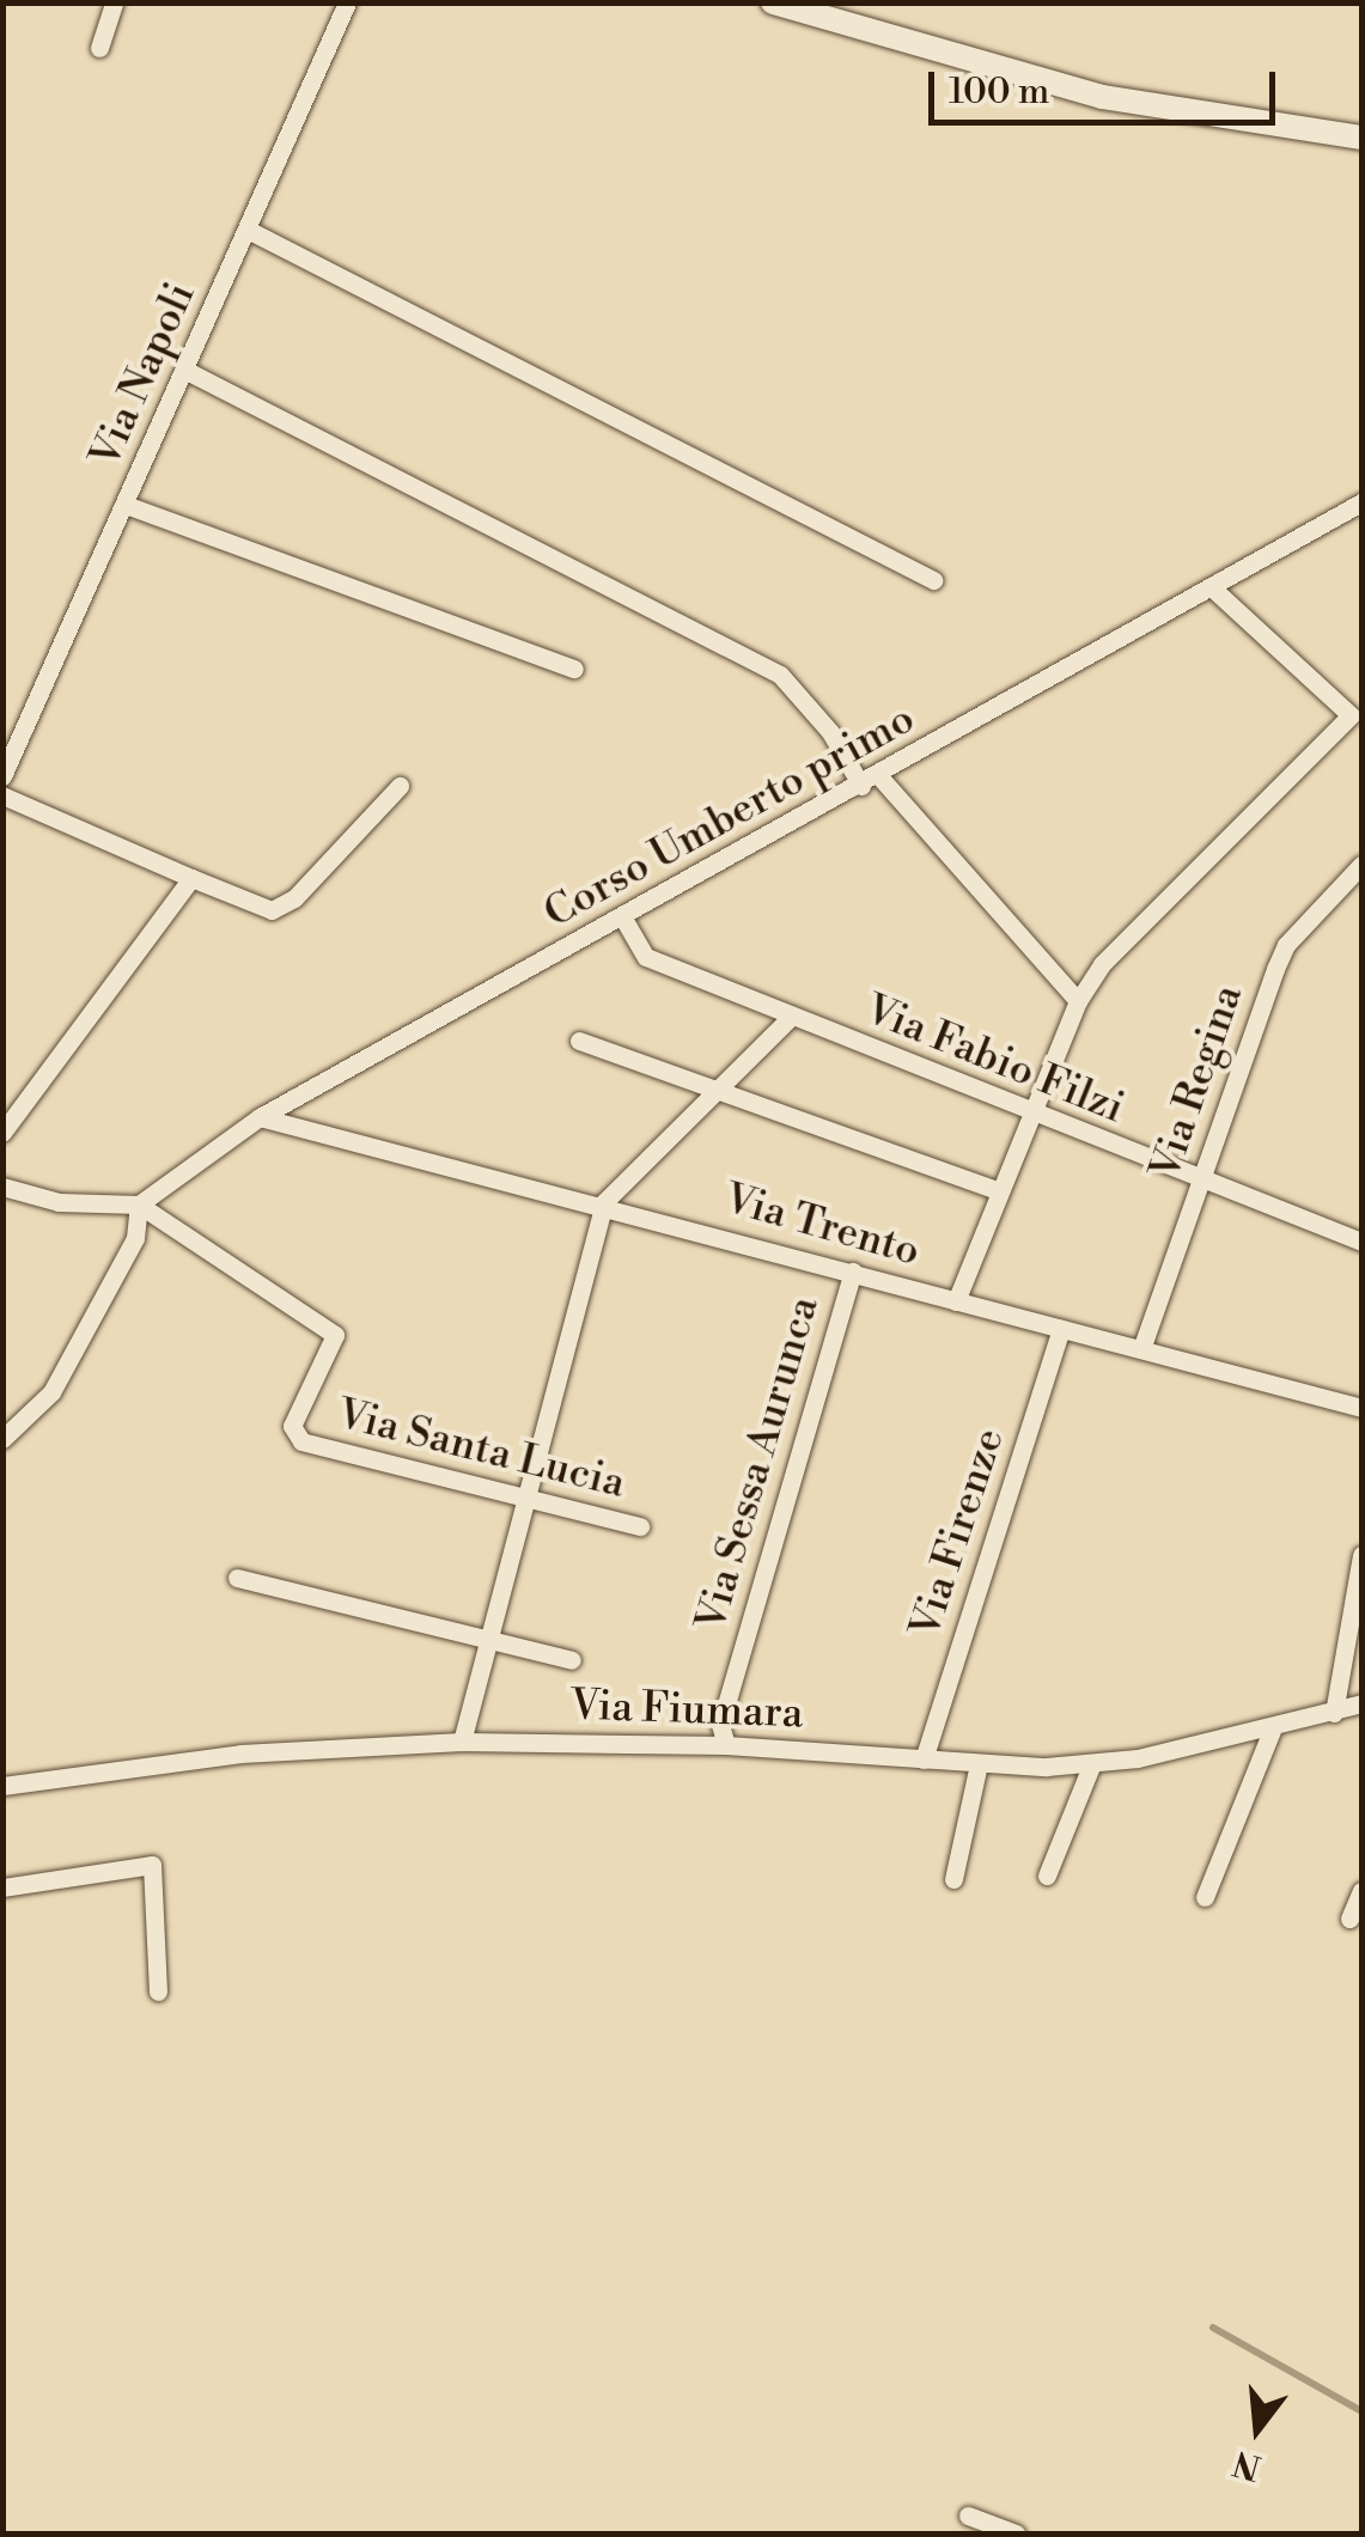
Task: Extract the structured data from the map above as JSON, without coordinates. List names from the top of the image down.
{
  "streets": {
    "street": [
      "Via Napoli",
      "Corso Umberto primo",
      "Via Fabio Filzi",
      "Via Regina",
      "Via Trento",
      "Via Santa Lucia",
      "Via Sessa Aurunca",
      "Via Firenze",
      "Via Fiumara"
    ]
  },
  "crossings": [
    ["Corso Umberto primo", "Via Fabio Filzi"],
    ["Corso Umberto primo", "Via Trento"],
    ["Corso Umberto primo", "Via Santa Lucia"],
    ["Via Fabio Filzi", "Via Regina"],
    ["Via Regina", "Via Trento"],
    ["Via Trento", "Via Sessa Aurunca"],
    ["Via Trento", "Via Firenze"],
    ["Via Sessa Aurunca", "Via Fiumara"],
    ["Via Firenze", "Via Fiumara"]
  ],
  "scale_bar": "100 m",
  "north": "bottom"
}
